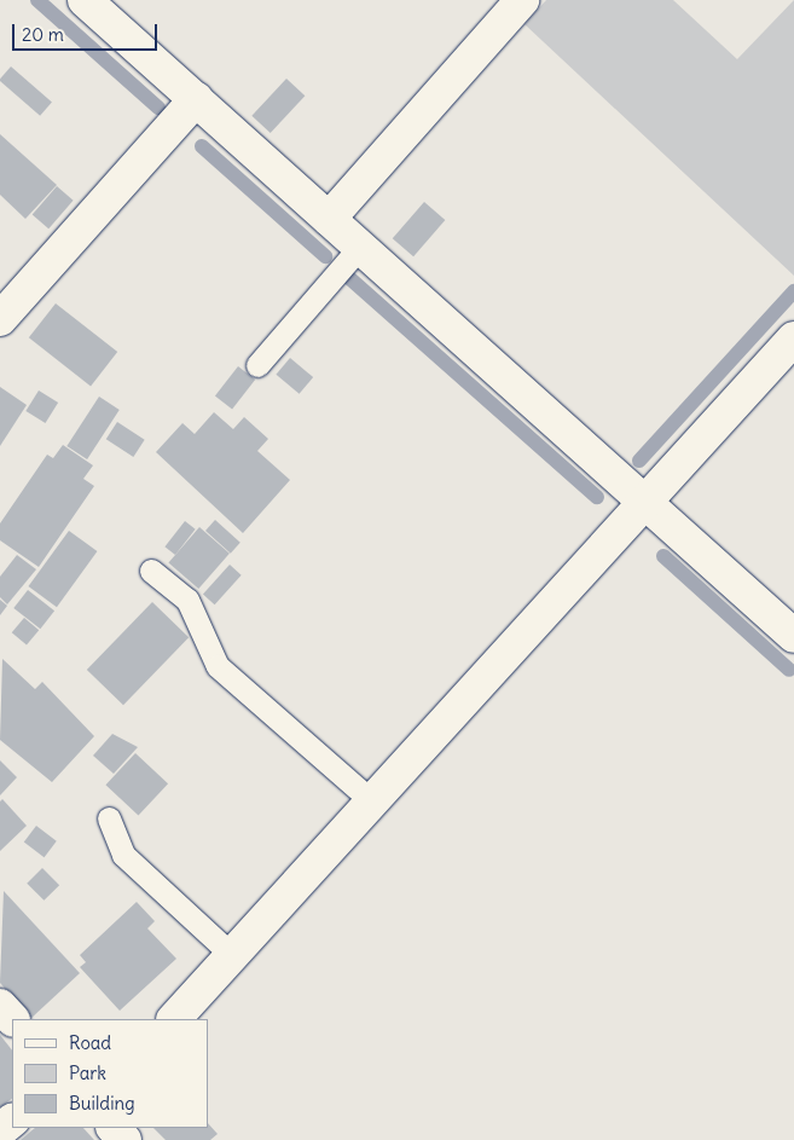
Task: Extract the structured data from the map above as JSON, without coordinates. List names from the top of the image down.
{
  "legend": ["Road", "Park", "Building"],
  "scale_bar": "20 m"
}
